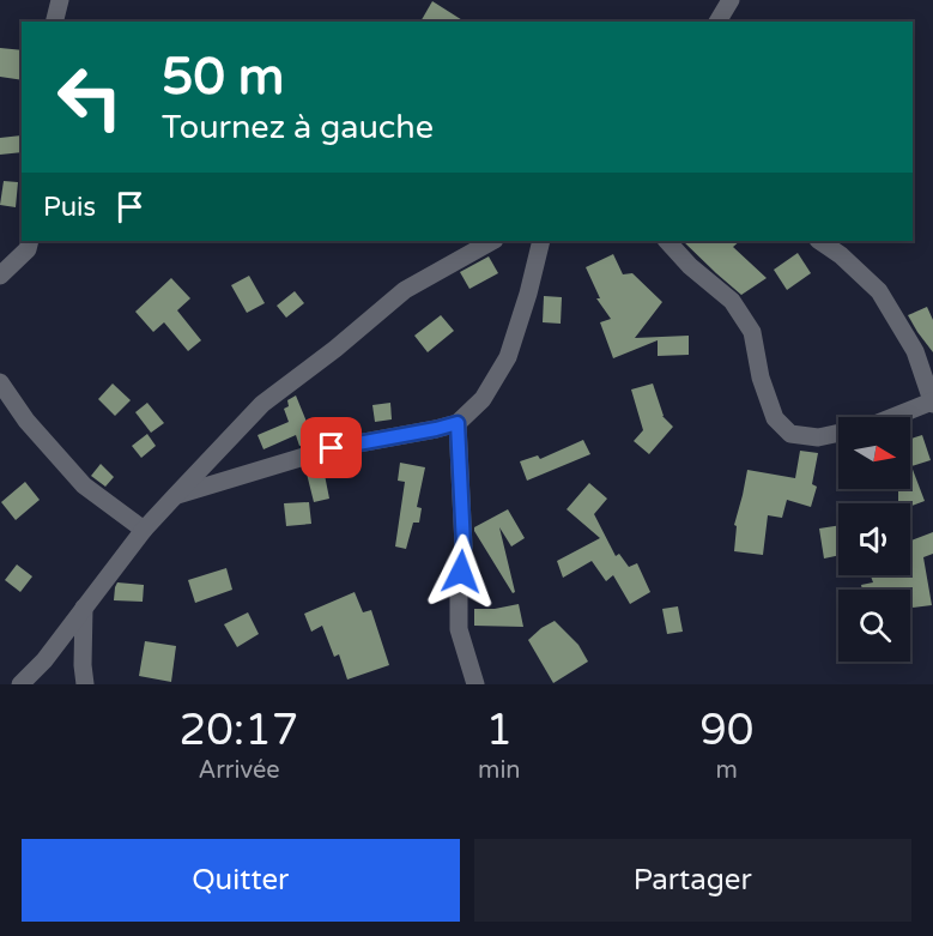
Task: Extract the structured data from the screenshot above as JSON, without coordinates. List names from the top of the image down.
{
  "north": "right",
  "page": {
    "turn": ["50 m", "Tournez à gauche"],
    "then": "Puis",
    "eta": [
      "20:17",
      "Arrivée",
      "1",
      "min",
      "90",
      "m"
    ],
    "buttons": ["Quitter", "Partager"]
  }
}
